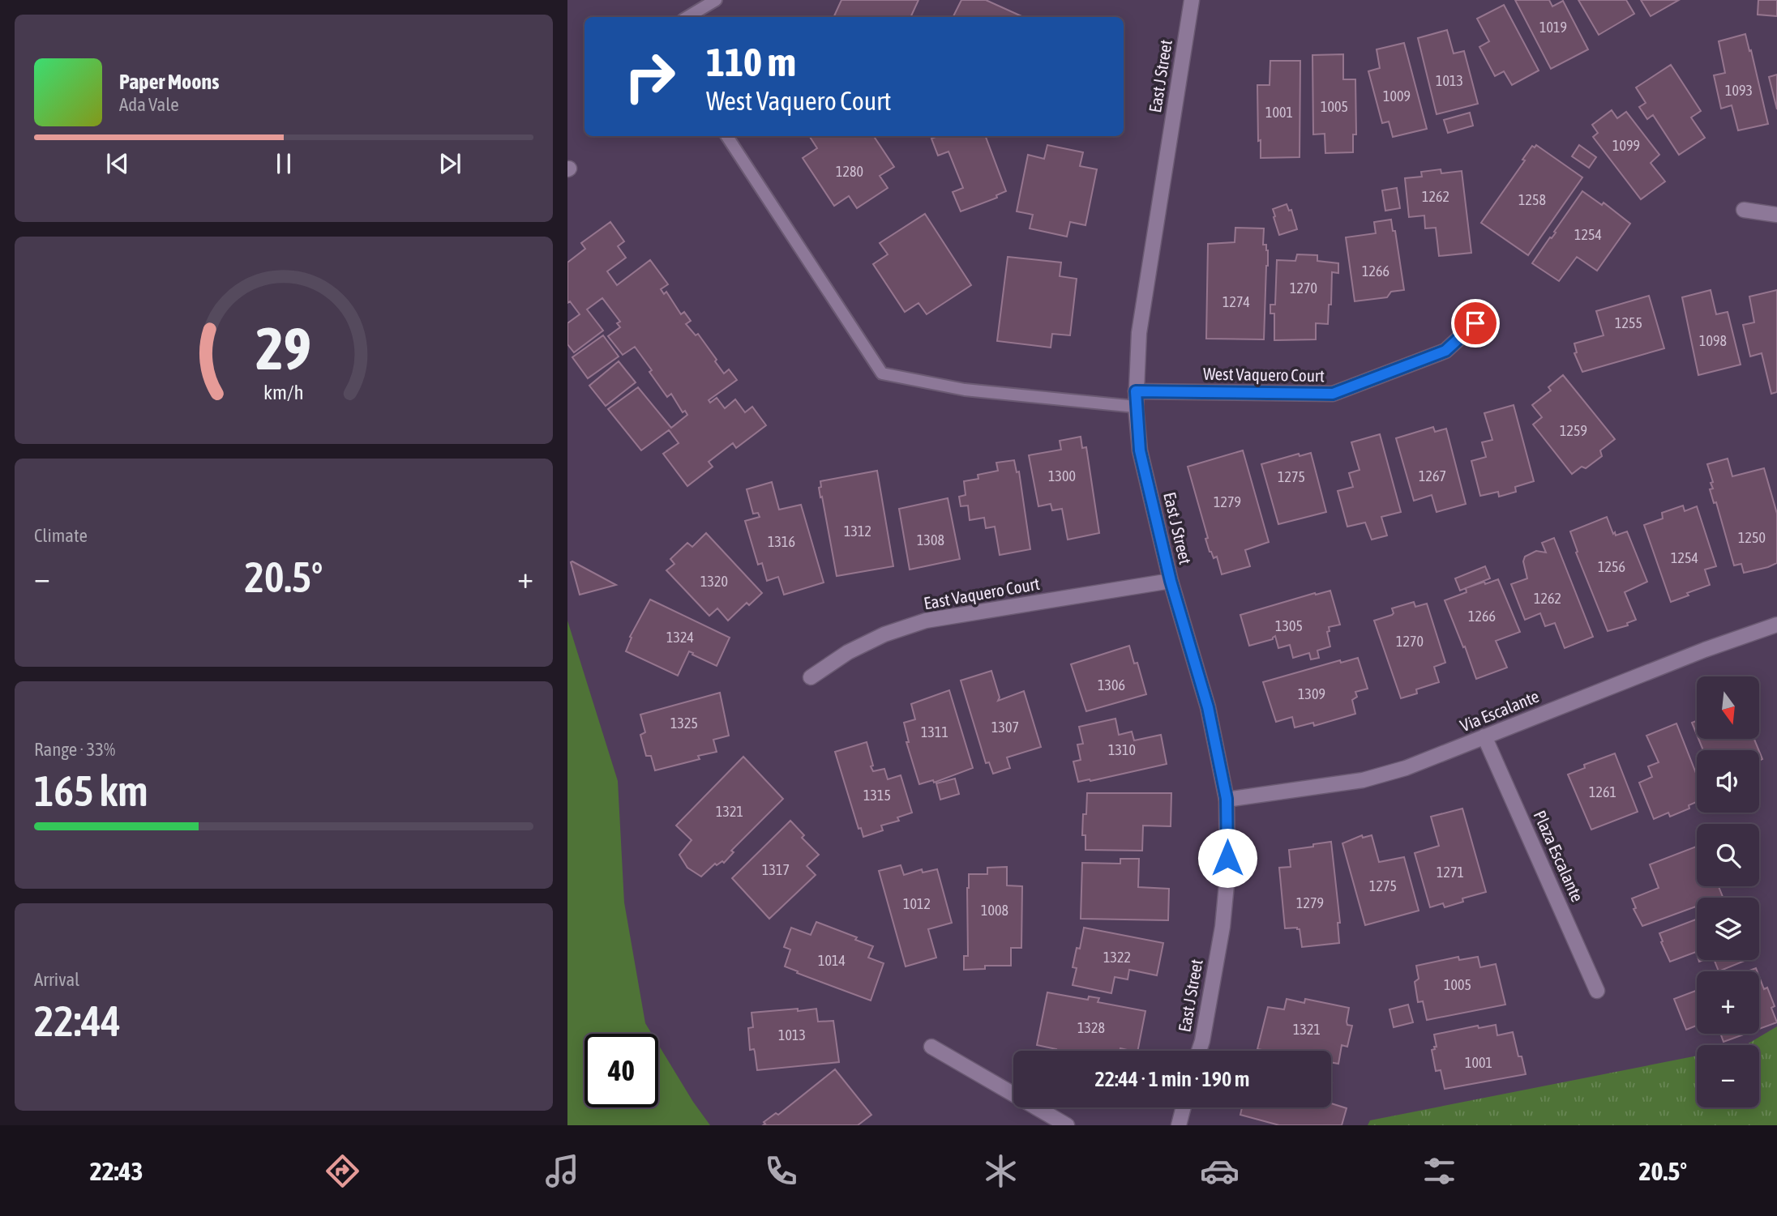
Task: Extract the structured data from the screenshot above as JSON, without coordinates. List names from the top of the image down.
{
  "streets": {
    "street": [
      "East J Street",
      "West Vaquero Court",
      "East Vaquero Court",
      "Via Escalante",
      "Plaza Escalante"
    ]
  },
  "crossings": [
    ["East J Street", "West Vaquero Court"],
    ["East J Street", "East Vaquero Court"],
    ["East J Street", "Via Escalante"],
    ["Via Escalante", "Plaza Escalante"]
  ],
  "house_numbers": [
    "1019",
    "1013",
    "1093",
    "1009",
    "1005",
    "1001",
    "1099",
    "1280",
    "1262",
    "1258",
    "1254",
    "1266",
    "1270",
    "1274",
    "1255",
    "1098",
    "1259",
    "1300",
    "1267",
    "1275",
    "1279",
    "1312",
    "1250",
    "1308",
    "1316",
    "1254",
    "1256",
    "1320",
    "1262",
    "1266",
    "1305",
    "1324",
    "1270",
    "1306",
    "1309",
    "1325",
    "1307",
    "1311",
    "1310",
    "1261",
    "1315",
    "1321",
    "1317",
    "1271",
    "1275",
    "1279",
    "1012",
    "1008",
    "1322",
    "1014",
    "1005",
    "1328",
    "1321",
    "1013",
    "1001"
  ],
  "north": "bottom",
  "page": {
    "turn": ["110 m", "West Vaquero Court"],
    "song": ["Paper Moons", "Ada Vale"],
    "tile": [
      "Climate",
      ["Range · 33%", "165 km"],
      ["Arrival", "22:44"]
    ],
    "heat": ["−", "20.5°", "+"],
    "map_buttons": ["+", "−"],
    "limit": "40",
    "trip": "22:44 · 1 min · 190 m",
    "tabs": ["22:43", "20.5°"],
    "gauge": ["29", "km/h"]
  }
}
